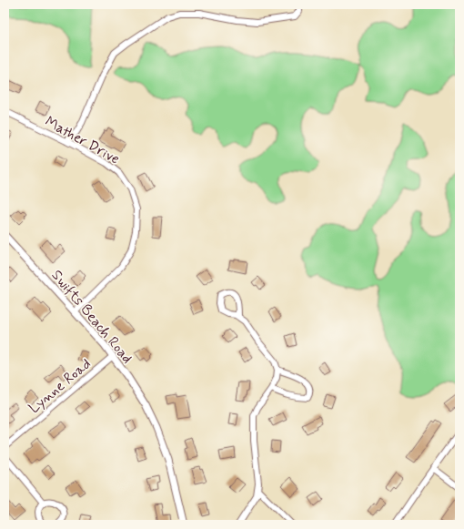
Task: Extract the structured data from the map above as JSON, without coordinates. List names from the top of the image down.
{
  "streets": {
    "street": ["Mather Drive", "Swifts Beach Road", "Lynne Road"]
  },
  "crossings": [
    ["Mather Drive", "Swifts Beach Road"],
    ["Swifts Beach Road", "Lynne Road"]
  ]
}
